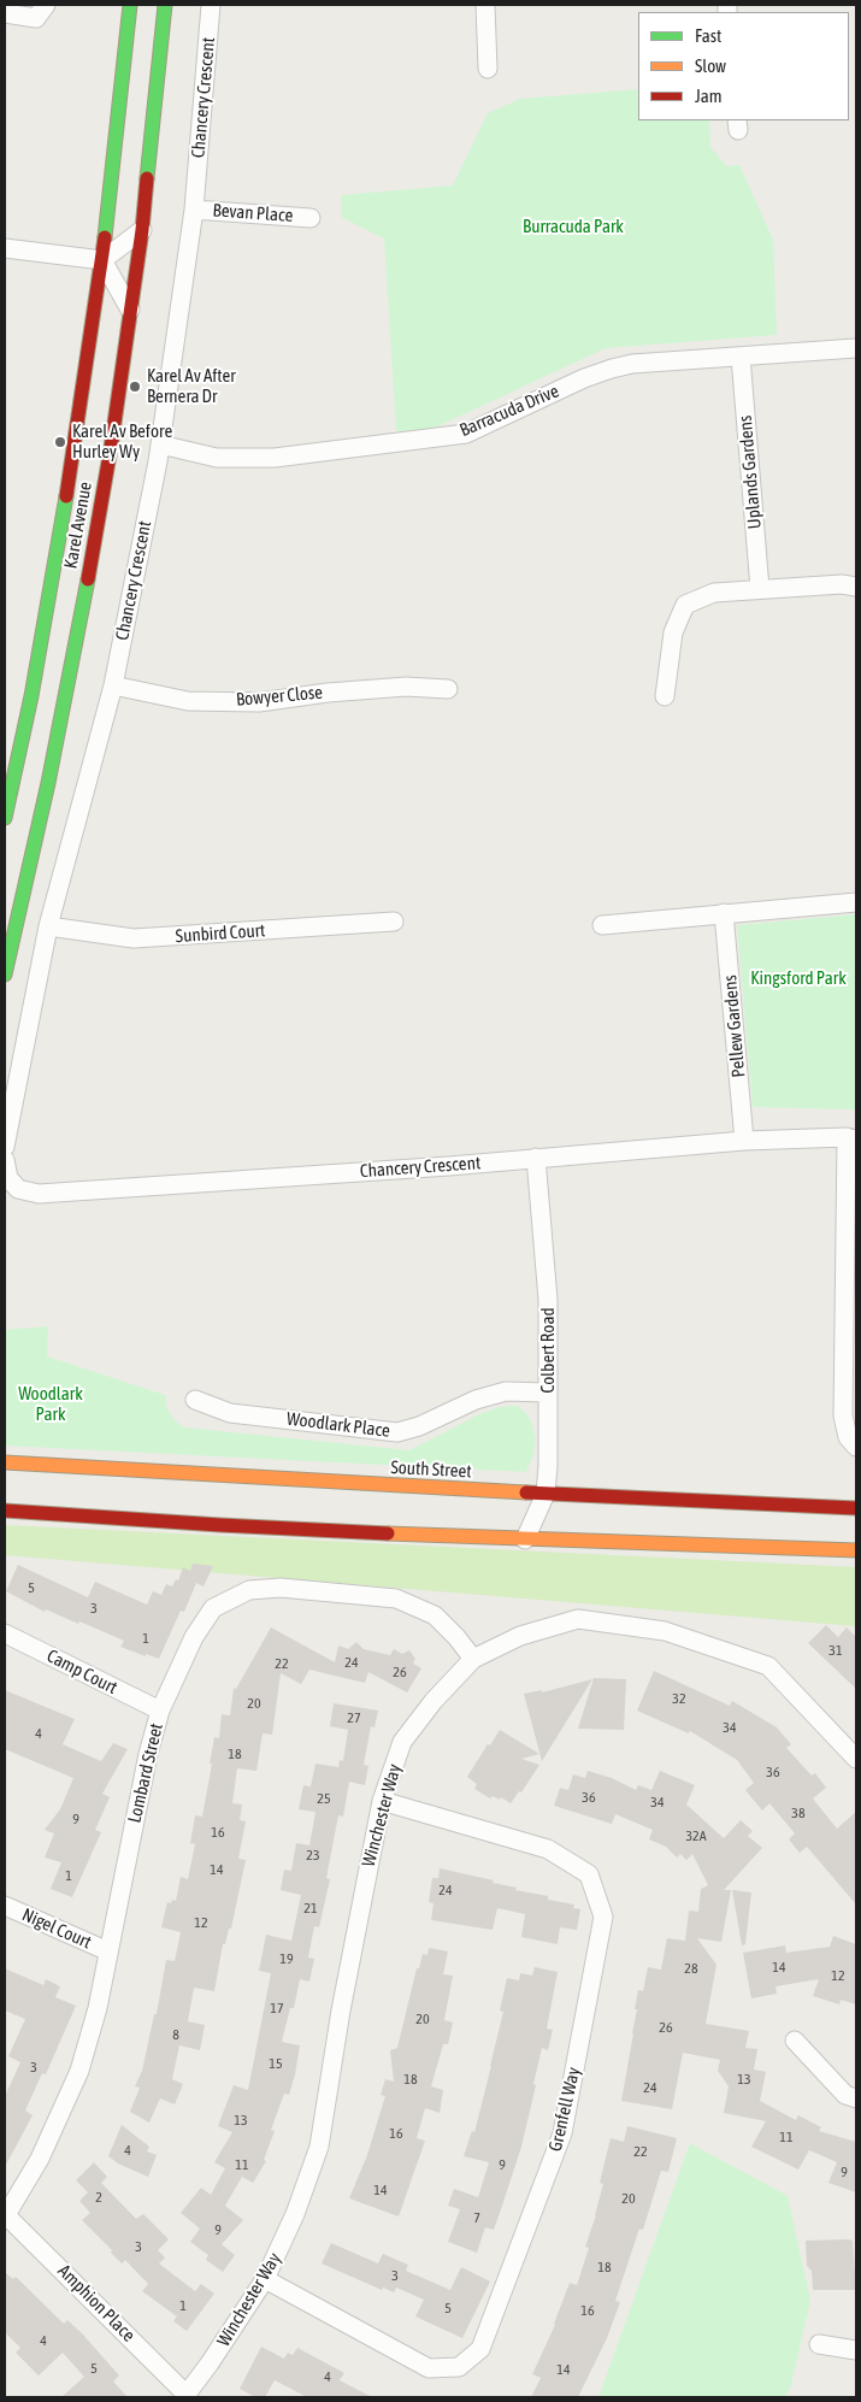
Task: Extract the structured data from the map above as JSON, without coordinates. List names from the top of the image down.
{
  "streets": {
    "main road": ["Karel Avenue", "South Street"],
    "street": [
      "Chancery Crescent",
      "Bevan Place",
      "Barracuda Drive",
      "Uplands Gardens",
      "Bowyer Close",
      "Sunbird Court",
      "Pellew Gardens",
      "Colbert Road",
      "Woodlark Place",
      "Camp Court",
      "Lombard Street",
      "Winchester Way",
      "Nigel Court",
      "Grenfell Way",
      "Amphion Place"
    ]
  },
  "crossings": [
    ["Chancery Crescent", "Bevan Place"],
    ["Chancery Crescent", "Barracuda Drive"],
    ["Chancery Crescent", "Bowyer Close"],
    ["Chancery Crescent", "Sunbird Court"],
    ["Chancery Crescent", "Pellew Gardens"],
    ["Chancery Crescent", "Colbert Road"],
    ["Barracuda Drive", "Uplands Gardens"],
    ["Colbert Road", "Woodlark Place"],
    ["Colbert Road", "South Street"],
    ["Camp Court", "Lombard Street"],
    ["Lombard Street", "Winchester Way"],
    ["Lombard Street", "Nigel Court"],
    ["Lombard Street", "Amphion Place"],
    ["Winchester Way", "Grenfell Way"],
    ["Winchester Way", "Amphion Place"]
  ],
  "parks": ["Burracuda Park", "Kingsford Park", "Woodlark Park"],
  "places": ["Karel Av After Bernera Dr", "Karel Av Before Hurley Wy"],
  "house_numbers": [
    "5",
    "3",
    "1",
    "31",
    "24",
    "22",
    "26",
    "32",
    "20",
    "27",
    "34",
    "4",
    "18",
    "36",
    "36",
    "25",
    "34",
    "38",
    "9",
    "16",
    "32A",
    "23",
    "14",
    "1",
    "24",
    "21",
    "12",
    "19",
    "14",
    "28",
    "12",
    "17",
    "20",
    "26",
    "8",
    "15",
    "3",
    "18",
    "13",
    "24",
    "13",
    "16",
    "11",
    "4",
    "22",
    "11",
    "9",
    "9",
    "14",
    "2",
    "20",
    "7",
    "9",
    "3",
    "18",
    "3",
    "1",
    "5",
    "16",
    "4",
    "5",
    "14",
    "4"
  ],
  "legend": ["Fast", "Slow", "Jam"]
}
